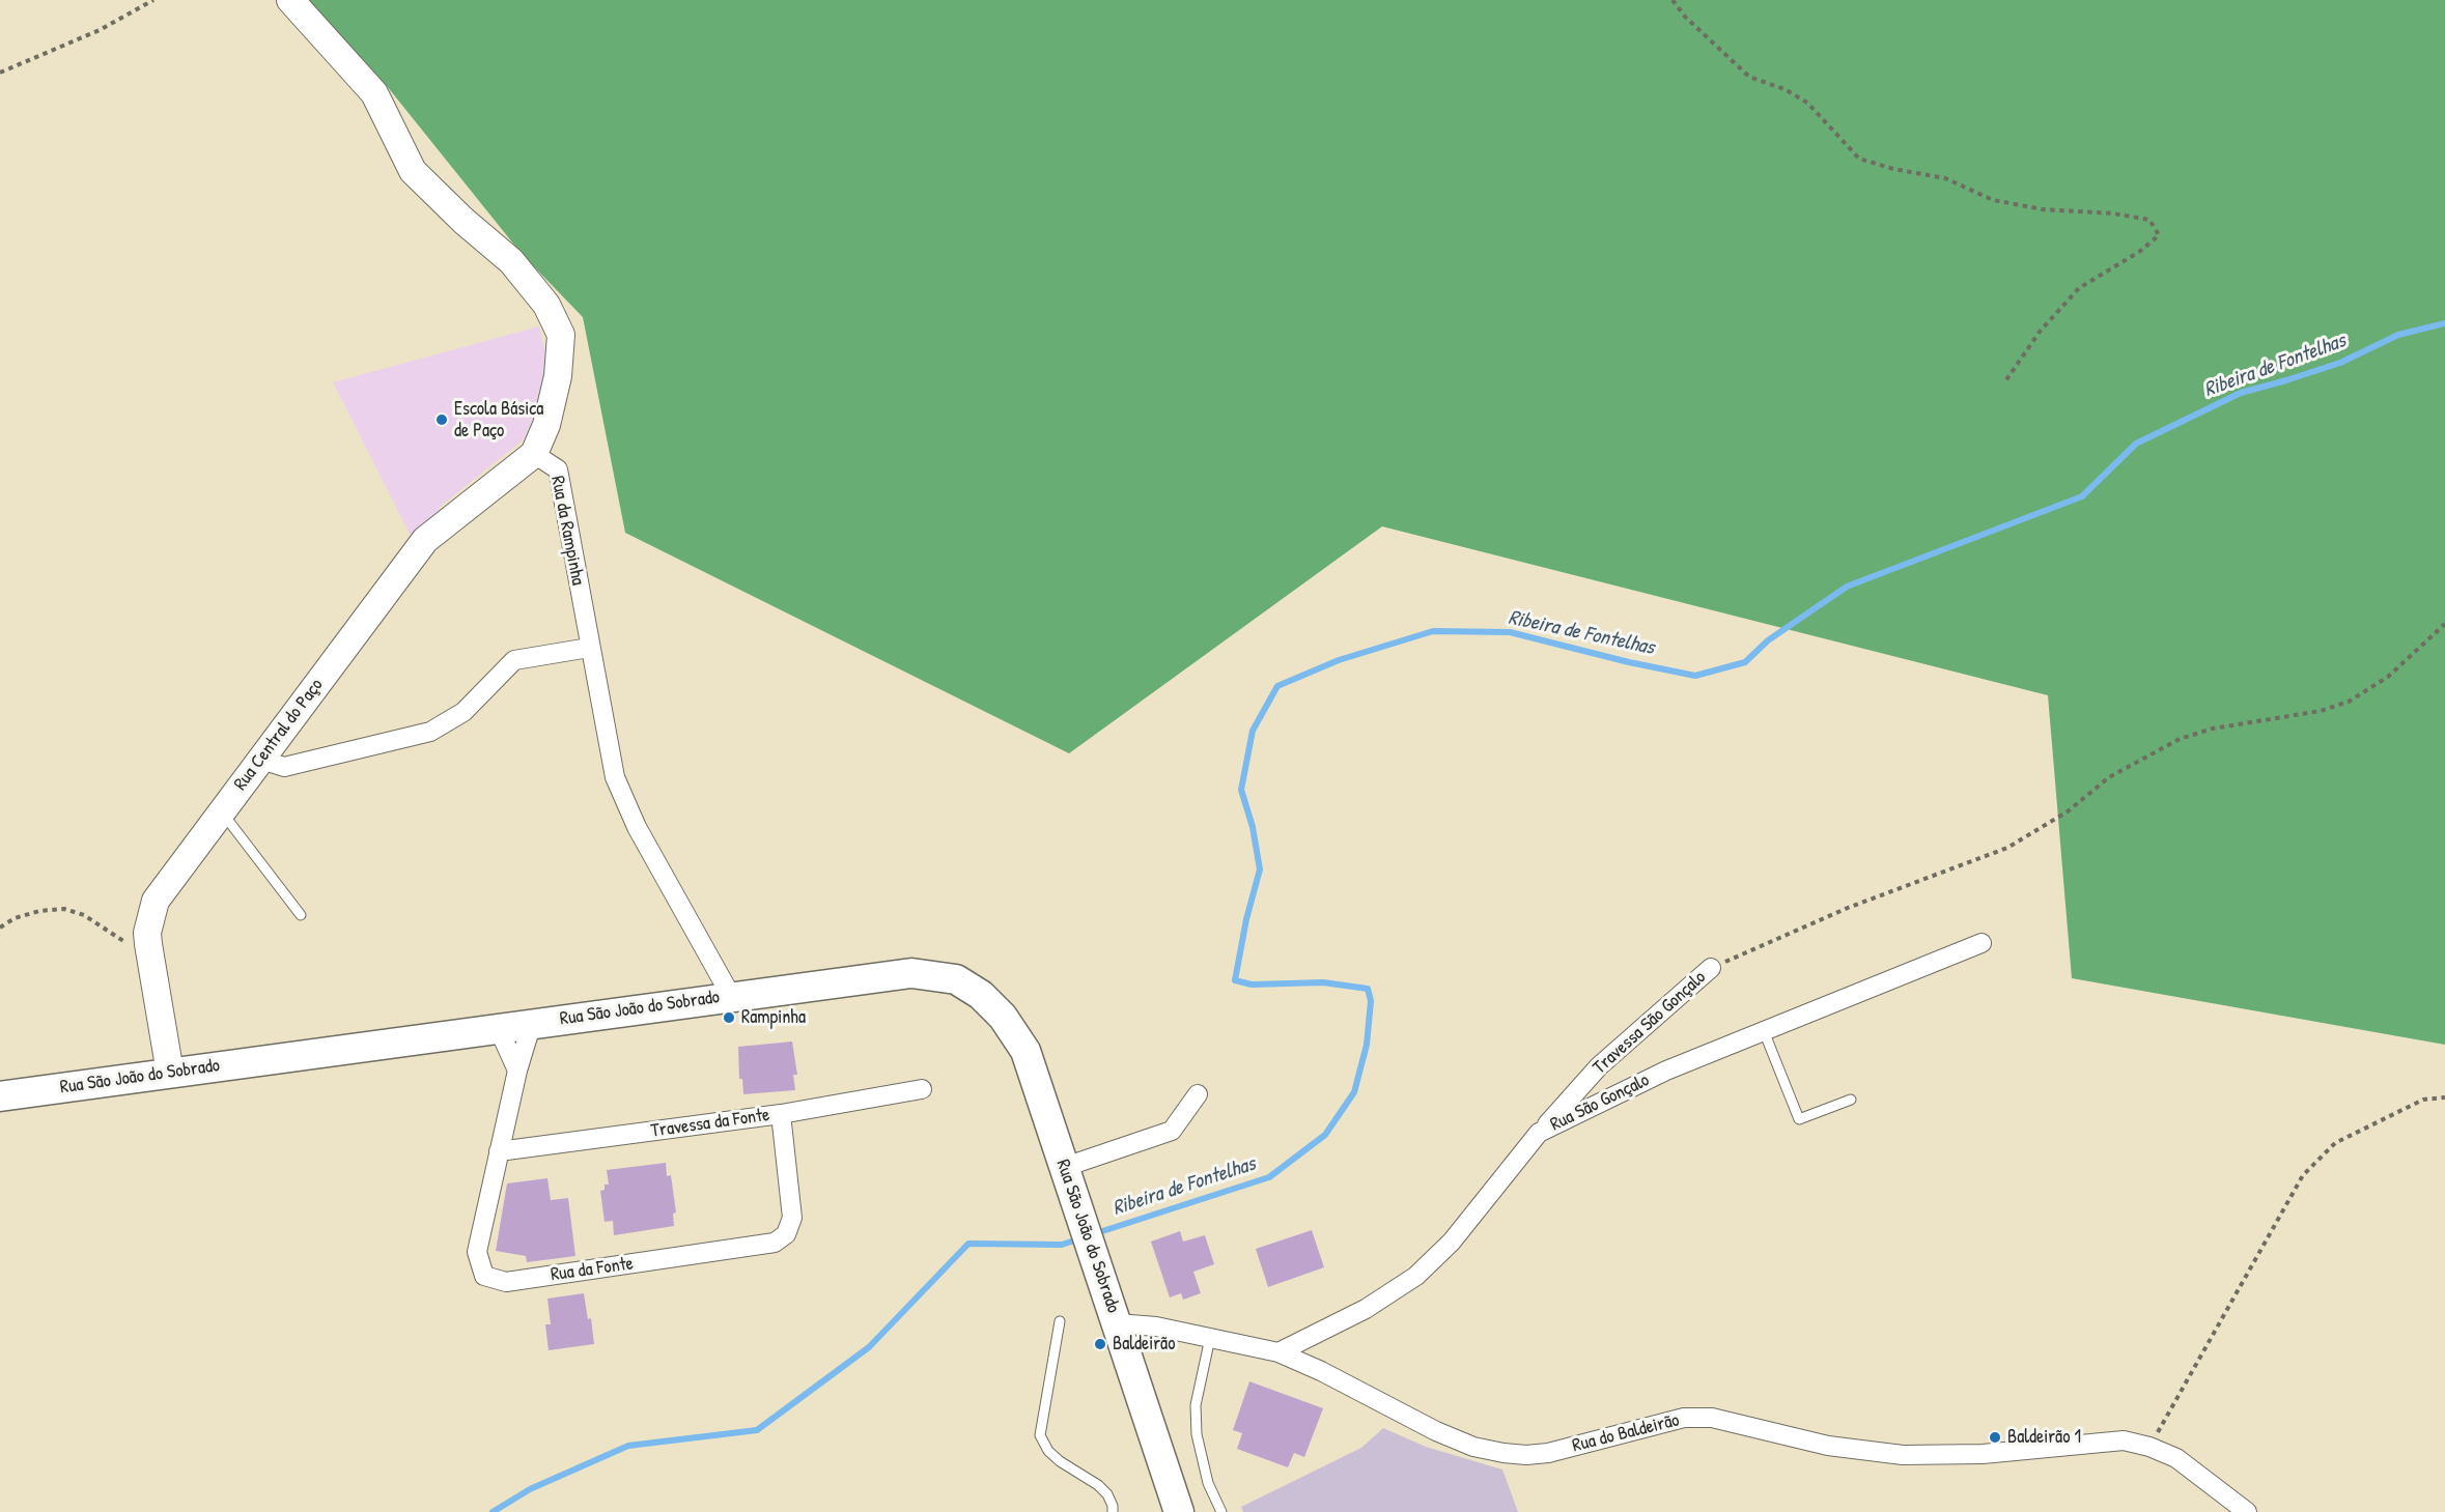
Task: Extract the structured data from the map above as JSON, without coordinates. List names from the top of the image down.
{
  "streets": {
    "main road": ["Rua São João do Sobrado"],
    "street": [
      "Rua da Rampinha",
      "Rua Central do Paço",
      "Travessa São Gonçalo",
      "Rua São Gonçalo",
      "Travessa da Fonte",
      "Rua da Fonte",
      "Rua do Baldeirão"
    ]
  },
  "crossings": [
    ["Rua da Rampinha", "Rua Central do Paço"],
    ["Rua da Rampinha", "Rua São João do Sobrado"],
    ["Rua Central do Paço", "Rua São João do Sobrado"],
    ["Rua São João do Sobrado", "Rua da Fonte"],
    ["Rua São João do Sobrado", "Rua do Baldeirão"],
    ["Travessa São Gonçalo", "Rua São Gonçalo"],
    ["Rua São Gonçalo", "Rua do Baldeirão"],
    ["Travessa da Fonte", "Rua da Fonte"]
  ],
  "water": ["Ribeira de Fontelhas"],
  "places": [
    "Escola Básica de Paço",
    "Rampinha",
    "Baldeirão",
    "Baldeirão 1"
  ]
}
